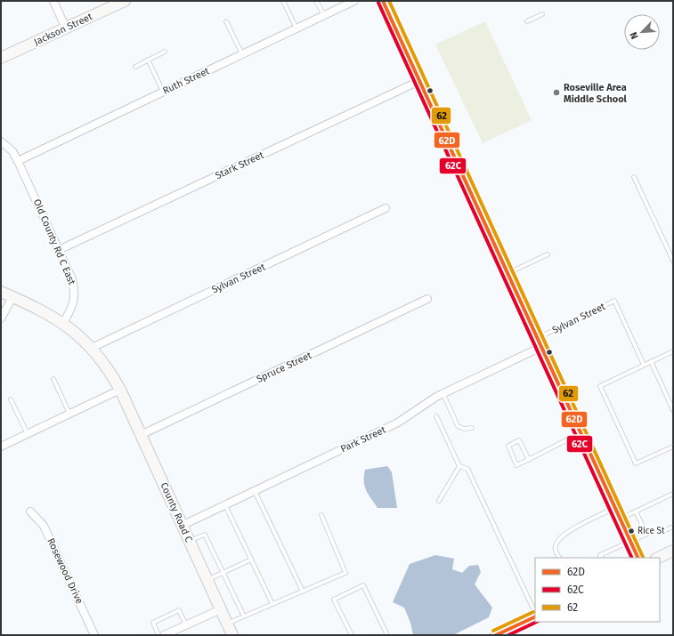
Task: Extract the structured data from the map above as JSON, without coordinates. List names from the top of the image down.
{
  "streets": {
    "street": [
      "Jackson Street",
      "Ruth Street",
      "Stark Street",
      "Old County Rd C East",
      "Sylvan Street",
      "Spruce Street",
      "Park Street",
      "County Road C",
      "Rosewood Drive"
    ]
  },
  "crossings": [
    ["Ruth Street", "Old County Rd C East"],
    ["Stark Street", "Old County Rd C East"],
    ["Old County Rd C East", "County Road C"],
    ["Sylvan Street", "Park Street"],
    ["Sylvan Street", "County Road C"],
    ["Spruce Street", "County Road C"],
    ["Park Street", "County Road C"]
  ],
  "places": ["Roseville Area Middle School", "Rice St"],
  "lines": ["transit line 62D", "transit line 62", "transit line 62C"],
  "legend": ["62D", "62C", "62"],
  "north": "bottom left"
}
